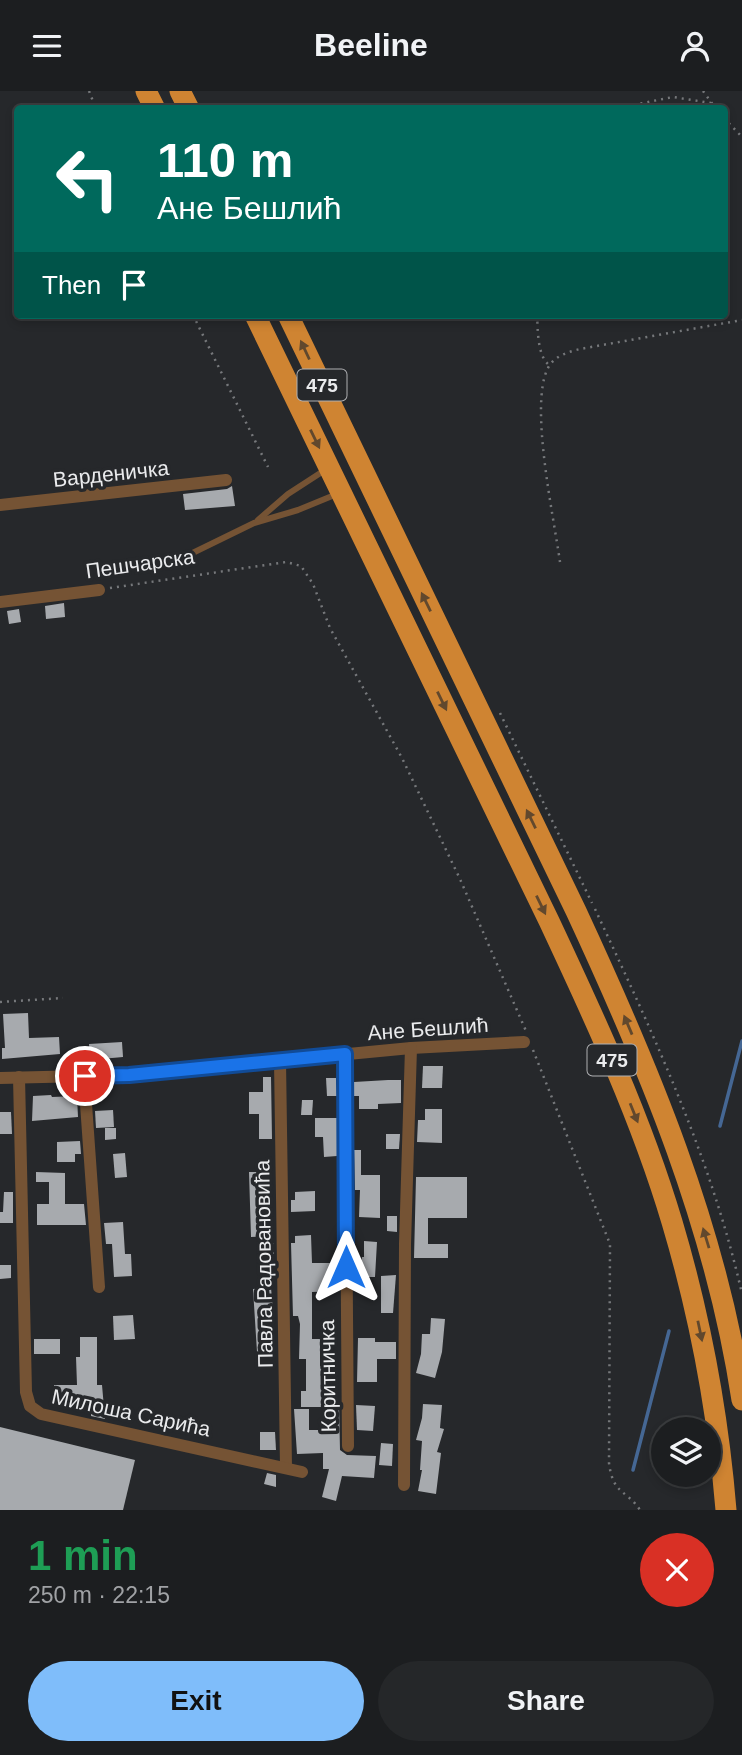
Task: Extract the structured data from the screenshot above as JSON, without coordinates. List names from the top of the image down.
{
  "streets": {
    "highway": ["475"],
    "street": [
      "Варденичка",
      "Пешчарска",
      "Ане Бешлић",
      "Павла Радовановића",
      "Коритничка",
      "Милоша Сарића"
    ]
  },
  "crossings": [
    ["Ане Бешлић", "Павла Радовановића"],
    ["Ане Бешлић", "Коритничка"],
    ["Ане Бешлић", "Милоша Сарића"],
    ["Павла Радовановића", "Милоша Сарића"]
  ],
  "page": {
    "header": "Beeline",
    "turn": ["110 m", "Ане Бешлић"],
    "then": "Then",
    "heading": ["1 min", "250 m · 22:15"],
    "buttons": ["Exit", "Share"]
  }
}
